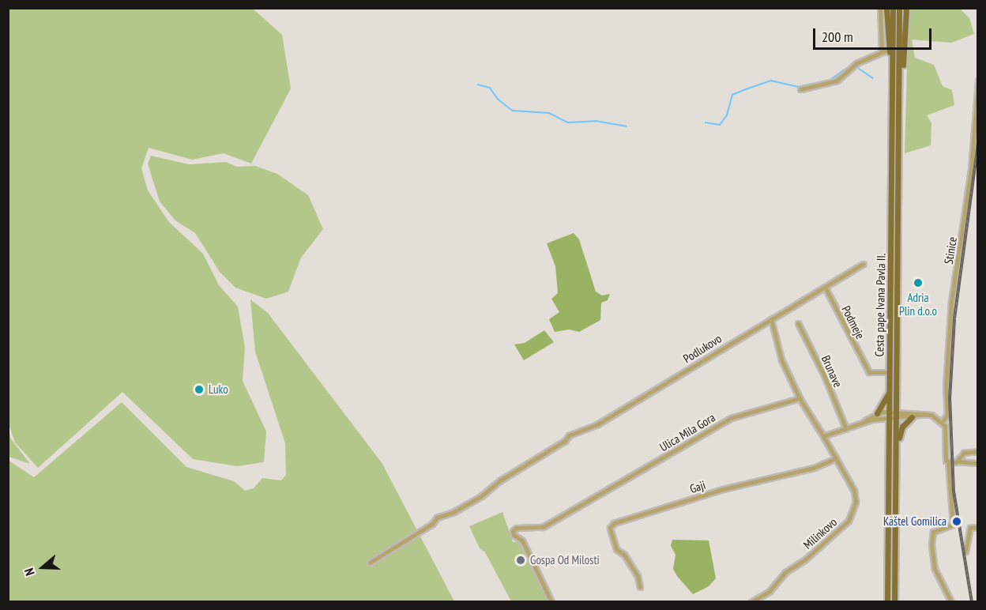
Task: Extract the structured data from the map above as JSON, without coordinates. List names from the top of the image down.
{
  "streets": {
    "main road": ["Cesta pape Ivana Pavla II."],
    "street": [
      "Stinice",
      "Podmeje",
      "Podlukovo",
      "Brunave",
      "Ulica Mila Gora",
      "Gaji",
      "Milinkovo"
    ]
  },
  "crossings": [
    ["Cesta pape Ivana Pavla II.", "Podmeje"],
    ["Podmeje", "Podlukovo"],
    ["Gaji", "Milinkovo"]
  ],
  "places": [
    "Adria Plin d.o.o",
    "Luko",
    "Kaštel Gomilica",
    "Gospa Od Milosti"
  ],
  "scale_bar": "200 m",
  "north": "left"
}
